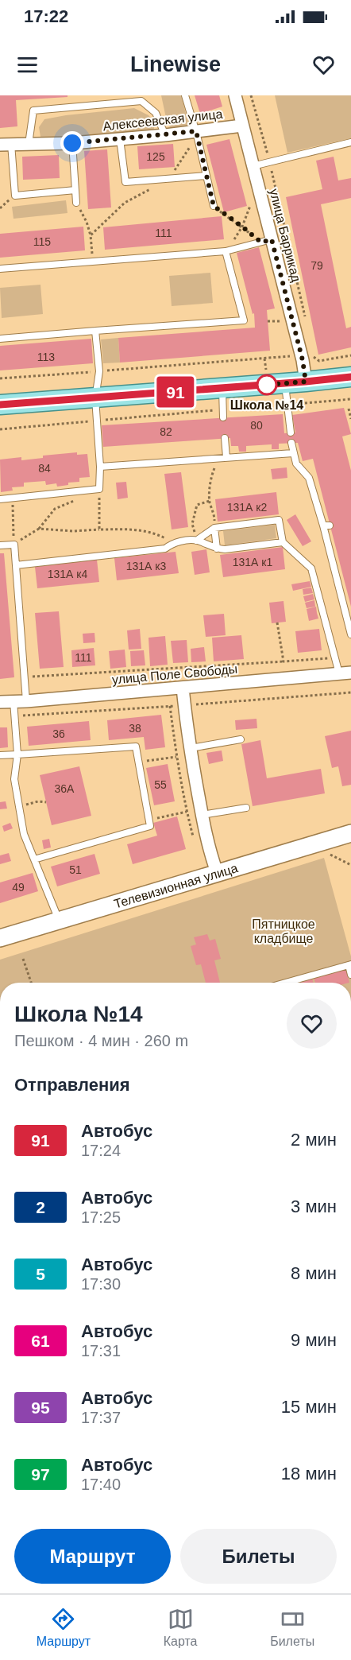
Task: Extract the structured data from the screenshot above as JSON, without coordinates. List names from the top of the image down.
{
  "streets": {
    "main road": ["Телевизионная улица"],
    "street": ["Алексеевская улица", "улица Баррикад", "улица Поле Свободы"]
  },
  "crossings": [
    ["Алексеевская улица", "улица Баррикад"]
  ],
  "parks": ["Пятницкое кладбище"],
  "places": ["Школа №14"],
  "lines": ["bus line 91"],
  "house_numbers": [
    "125",
    "111",
    "115",
    "79",
    "113",
    "80",
    "82",
    "84",
    "131А к2",
    "131А к1",
    "131А к3",
    "131А к4",
    "111",
    "38",
    "36",
    "55",
    "36А",
    "51",
    "49"
  ],
  "page": {
    "status": "17:22",
    "header": "Linewise",
    "on_map": "91",
    "heading": [
      ["Школа №14", "Пешком · 4 мин · 260 m"],
      "Отправления"
    ],
    "list": [
      {
        "mark": "91",
        "name": "Автобус",
        "note": "17:24",
        "value": "2 мин"
      },
      {
        "mark": "2",
        "name": "Автобус",
        "note": "17:25",
        "value": "3 мин"
      },
      {
        "mark": "5",
        "name": "Автобус",
        "note": "17:30",
        "value": "8 мин"
      },
      {
        "mark": "61",
        "name": "Автобус",
        "note": "17:31",
        "value": "9 мин"
      },
      {
        "mark": "95",
        "name": "Автобус",
        "note": "17:37",
        "value": "15 мин"
      },
      {
        "mark": "97",
        "name": "Автобус",
        "note": "17:40",
        "value": "18 мин"
      }
    ],
    "buttons": ["Маршрут", "Билеты"],
    "tabs": ["Маршрут", "Карта", "Билеты"]
  }
}
